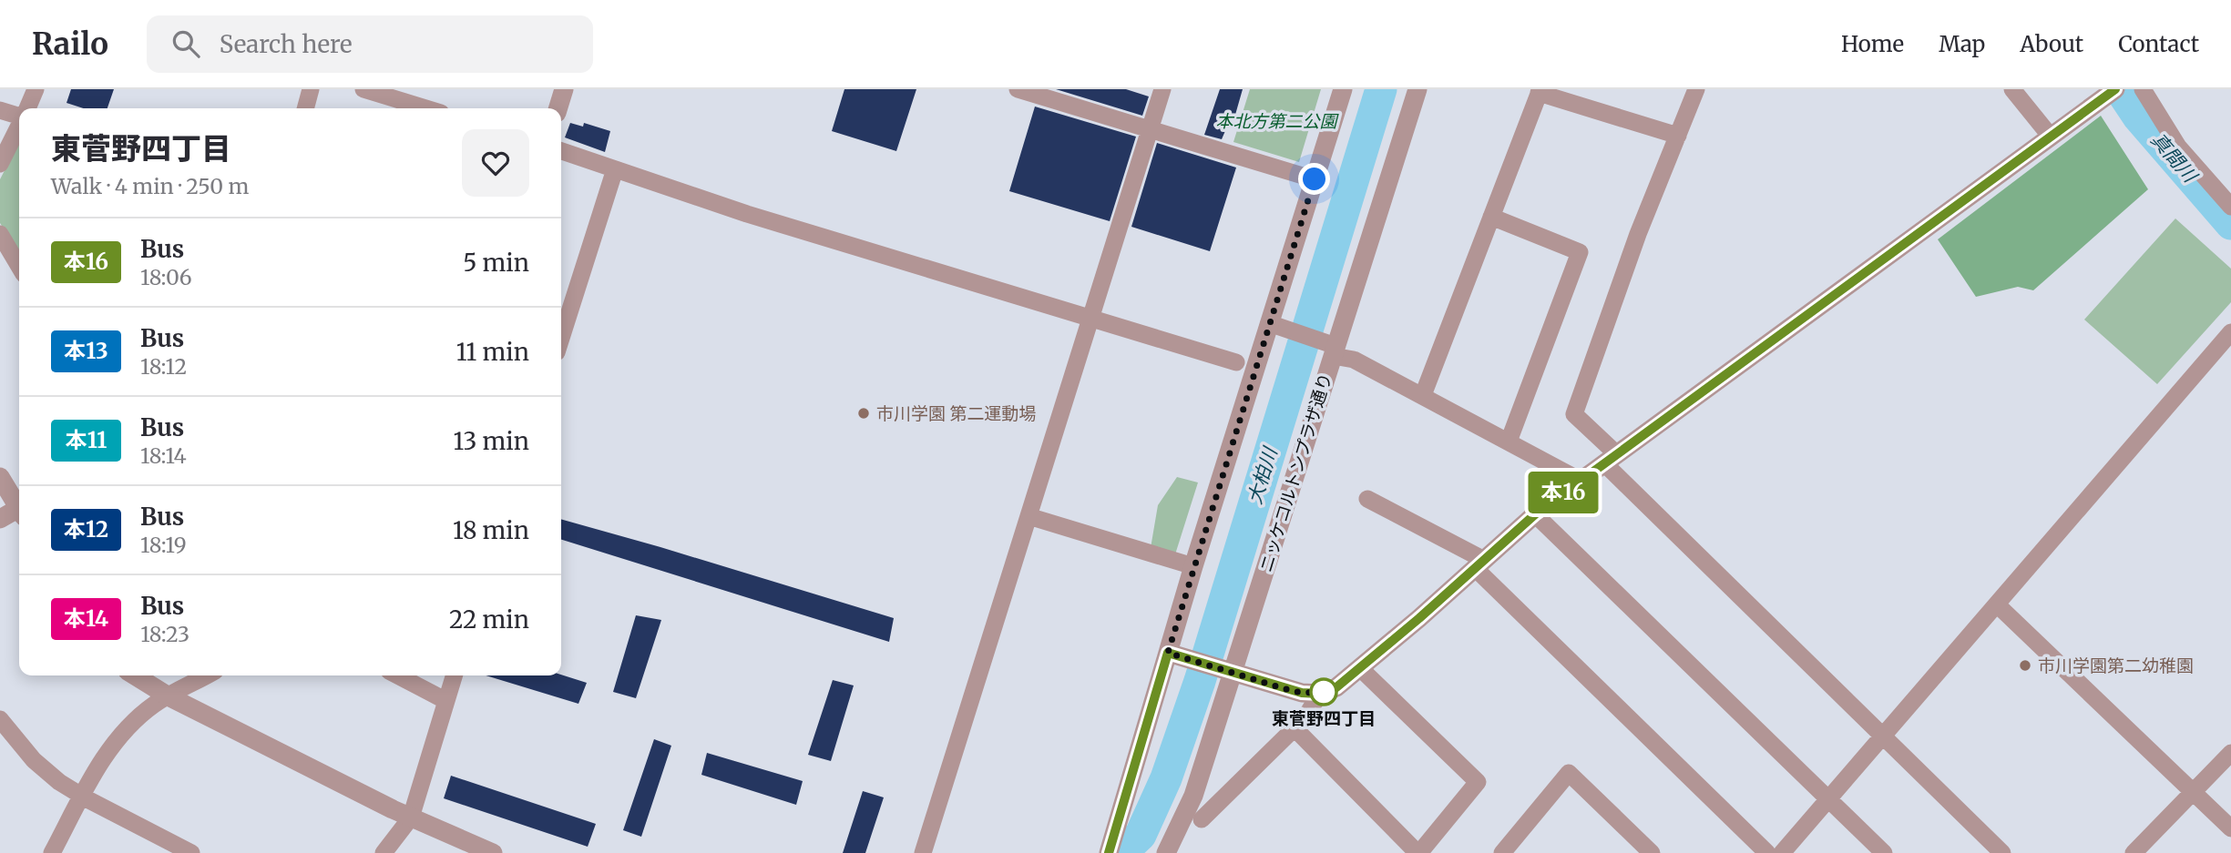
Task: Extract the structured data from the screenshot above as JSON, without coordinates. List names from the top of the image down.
{
  "streets": {
    "street": ["ニッケコルトンプラザ通り"]
  },
  "water": ["真間川", "大柏川"],
  "parks": ["本北方第二公園"],
  "places": ["市川学園 第二運動場", "市川学園第二幼稚園", "東菅野四丁目"],
  "lines": ["bus line 本16"],
  "page": {
    "header": "Railo",
    "search": "Search here",
    "nav": [
      "Home",
      "Map",
      "About",
      "Contact"
    ],
    "on_map": "本16",
    "heading": ["東菅野四丁目", "Walk · 4 min · 250 m"],
    "list": [
      {
        "mark": "本16",
        "name": "Bus",
        "note": "18:06",
        "value": "5 min"
      },
      {
        "mark": "本13",
        "name": "Bus",
        "note": "18:12",
        "value": "11 min"
      },
      {
        "mark": "本11",
        "name": "Bus",
        "note": "18:14",
        "value": "13 min"
      },
      {
        "mark": "本12",
        "name": "Bus",
        "note": "18:19",
        "value": "18 min"
      },
      {
        "mark": "本14",
        "name": "Bus",
        "note": "18:23",
        "value": "22 min"
      }
    ]
  }
}
